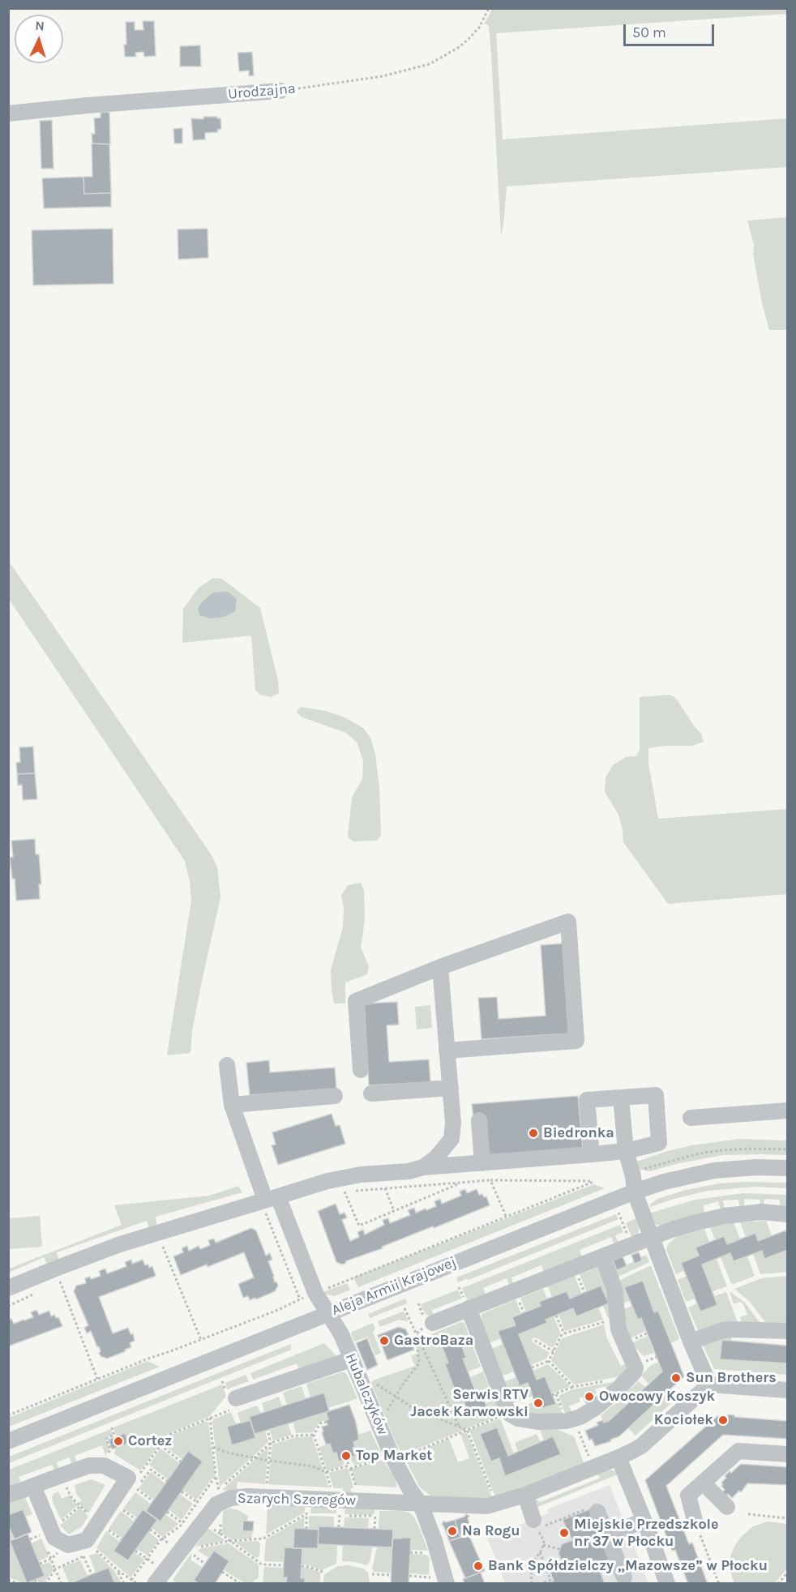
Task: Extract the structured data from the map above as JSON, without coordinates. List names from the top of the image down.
{
  "streets": {
    "street": [
      "Urodzajna",
      "Aleja Armii Krajowej",
      "Hubalczyków",
      "Szarych Szeregów"
    ]
  },
  "crossings": [
    ["Aleja Armii Krajowej", "Hubalczyków"],
    ["Hubalczyków", "Szarych Szeregów"]
  ],
  "places": [
    "Biedronka",
    "GastroBaza",
    "Sun Brothers",
    "Owocowy Koszyk",
    "Serwis RTV Jacek Karwowski",
    "Kociołek",
    "Cortez",
    "Top Market",
    "Na Rogu",
    "Miejskie Przedszkole nr 37 w Płocku",
    "Bank Spółdzielczy „Mazowsze” w Płocku"
  ],
  "scale_bar": "50 m",
  "north": "top"
}
